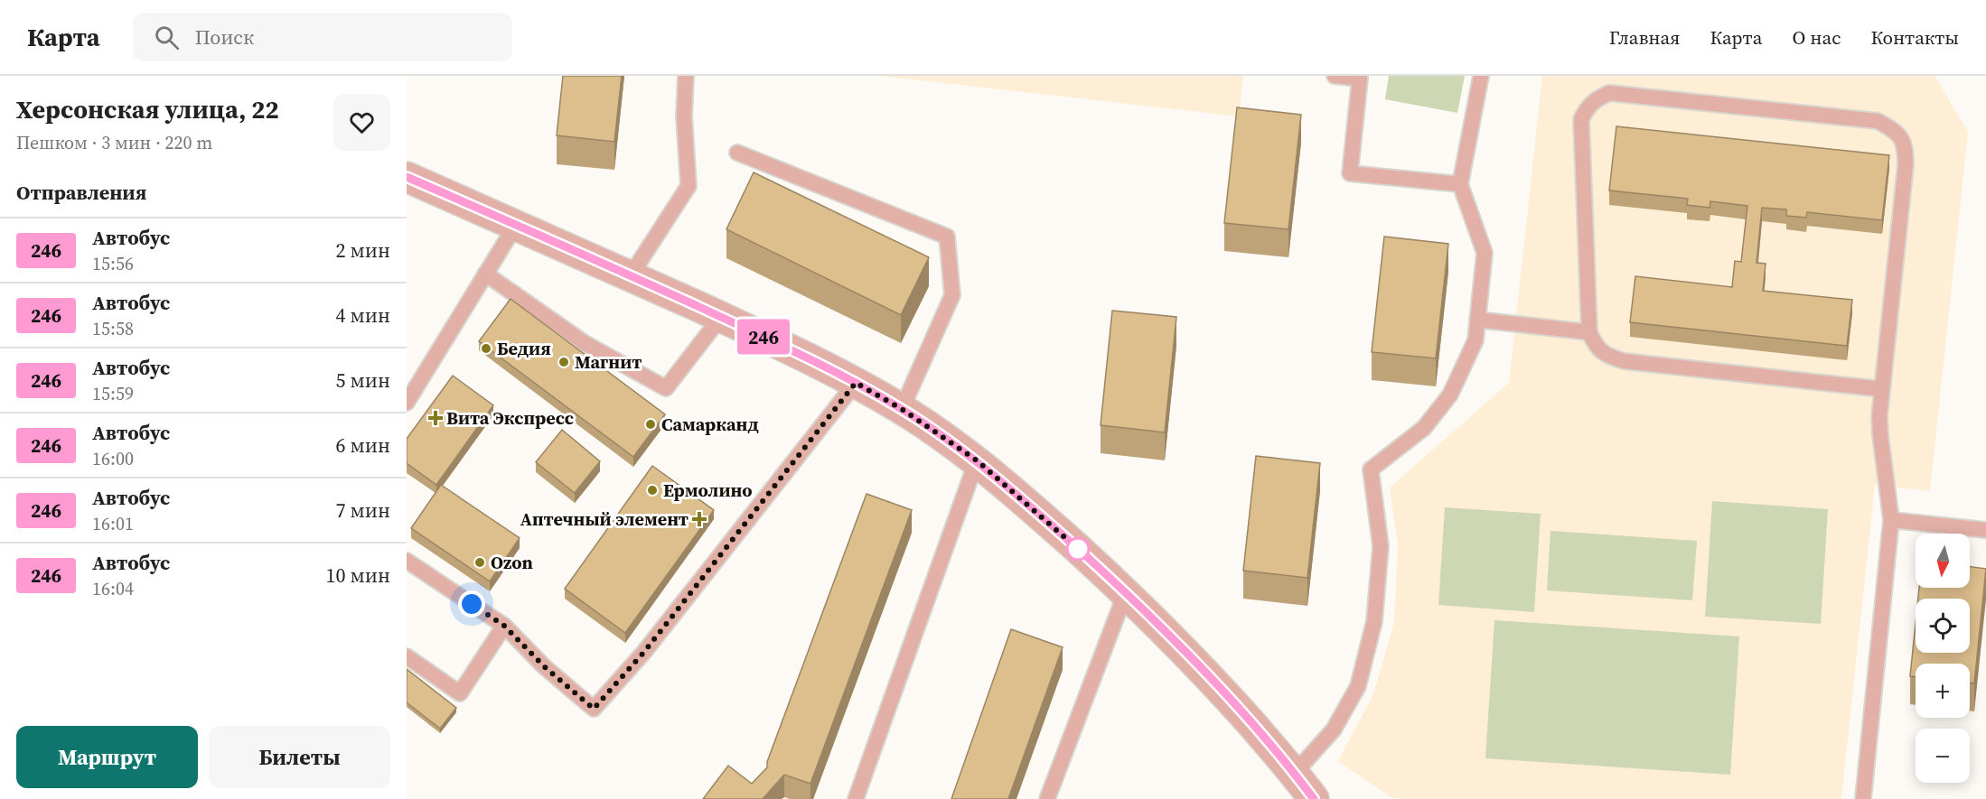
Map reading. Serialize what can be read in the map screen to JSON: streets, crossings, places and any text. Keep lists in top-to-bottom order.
{
  "places": {
    "other": [
      "Бедия",
      "Магнит",
      "Самарканд",
      "Ермолино",
      "Ozon"
    ],
    "health": ["Вита Экспресс", "Аптечный элемент"]
  },
  "lines": ["bus line 246"],
  "north": "bottom",
  "page": {
    "header": "Карта",
    "search": "Поиск",
    "nav": [
      "Главная",
      "Карта",
      "О нас",
      "Контакты"
    ],
    "heading": [
      ["Херсонская улица, 22", "Пешком · 3 мин · 220 m"],
      "Отправления"
    ],
    "on_map": "246",
    "list": [
      {
        "mark": "246",
        "name": "Автобус",
        "note": "15:56",
        "value": "2 мин"
      },
      {
        "mark": "246",
        "name": "Автобус",
        "note": "15:58",
        "value": "4 мин"
      },
      {
        "mark": "246",
        "name": "Автобус",
        "note": "15:59",
        "value": "5 мин"
      },
      {
        "mark": "246",
        "name": "Автобус",
        "note": "16:00",
        "value": "6 мин"
      },
      {
        "mark": "246",
        "name": "Автобус",
        "note": "16:01",
        "value": "7 мин"
      },
      {
        "mark": "246",
        "name": "Автобус",
        "note": "16:04",
        "value": "10 мин"
      }
    ],
    "map_buttons": ["+", "−"],
    "buttons": ["Маршрут", "Билеты"]
  }
}
